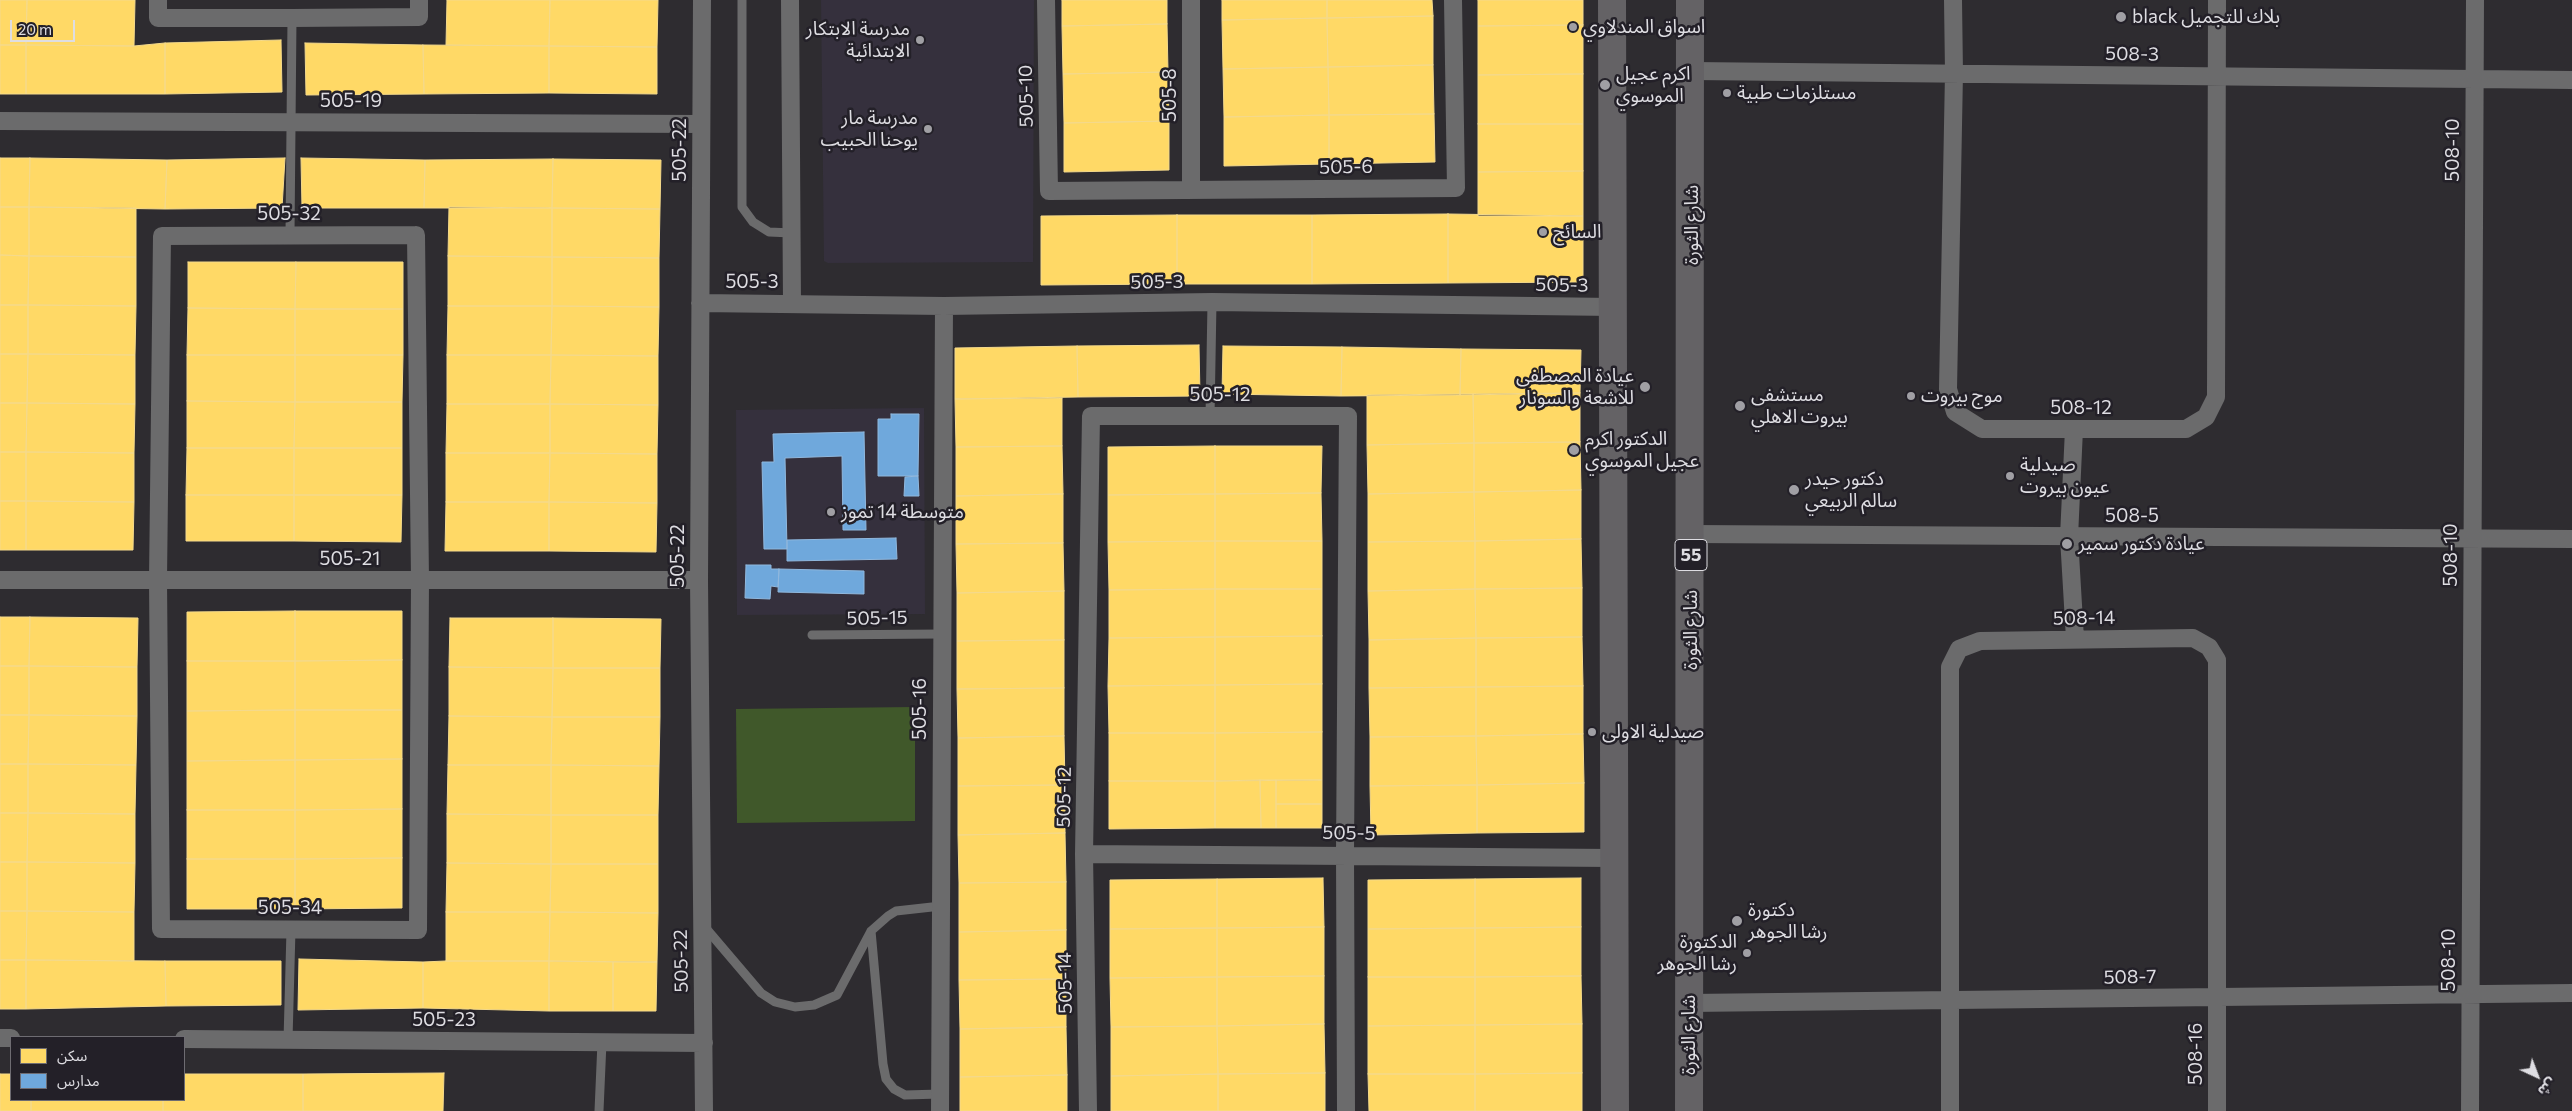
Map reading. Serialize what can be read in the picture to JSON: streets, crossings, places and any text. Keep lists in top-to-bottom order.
{
  "streets": {
    "main road": ["شارع الثورة", "55"],
    "street": [
      "508-3",
      "505-8",
      "505-10",
      "505-19",
      "505-22",
      "508-10",
      "505-6",
      "505-32",
      "505-3",
      "505-12",
      "508-12",
      "508-5",
      "505-21",
      "508-14",
      "505-16",
      "505-5",
      "505-34",
      "508-7",
      "505-14",
      "505-23",
      "508-16"
    ],
    "lane": ["505-15"]
  },
  "crossings": [
    ["508-3", "508-10"],
    ["508-3", "شارع الثورة"],
    ["508-3", "508-12"],
    ["505-8", "505-6"],
    ["505-10", "505-6"],
    ["505-19", "505-22"],
    ["505-22", "505-3"],
    ["505-22", "505-21"],
    ["505-22", "505-23"],
    ["508-10", "508-5"],
    ["508-10", "508-7"],
    ["505-32", "505-21"],
    ["505-32", "505-34"],
    ["شارع الثورة", "508-5"],
    ["شارع الثورة", "508-7"],
    ["505-3", "505-16"],
    ["505-12", "505-5"],
    ["505-12", "505-14"],
    ["505-21", "505-34"],
    ["505-15", "505-16"],
    ["508-14", "508-7"],
    ["508-14", "508-16"],
    ["505-5", "505-14"],
    ["508-7", "508-16"]
  ],
  "places": [
    "black بلاك للتجميل",
    "اسواق المندلاوي",
    "مدرسة الابتكار الابتدائية",
    "اكرم عجيل الموسوي",
    "مستلزمات طبية",
    "مدرسة مار يوحنا الحبيب",
    "السائح",
    "عيادة المصطفى للاشعة والسونار",
    "موج بيروت",
    "مستشفى بيروت الاهلي",
    "الدكتور اكرم عجيل الموسوي",
    "صيدلية عيون بيروت",
    "دكتور حيدر سالم الربيعي",
    "متوسطة 14 تموز",
    "عيادة دكتور سمير",
    "صيدلية الاولى",
    "دكتورة رشا الجوهر",
    "الدكتورة رشا الجوهر"
  ],
  "legend": ["سكن", "مدارس"],
  "scale_bar": "20 m",
  "north": "bottom right"
}
